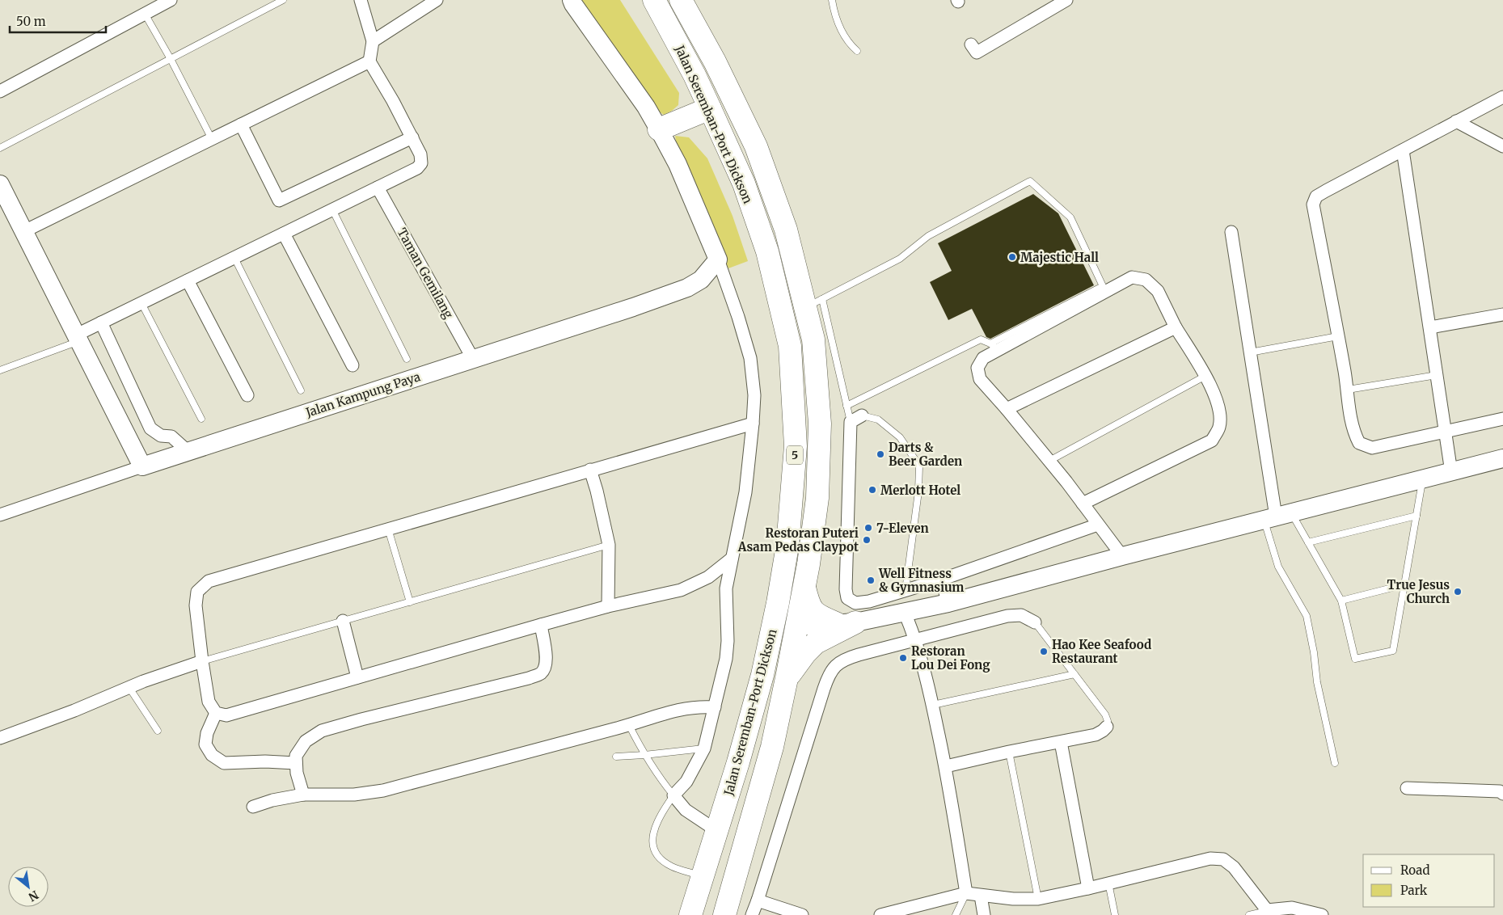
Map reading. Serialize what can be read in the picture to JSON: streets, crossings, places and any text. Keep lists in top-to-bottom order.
{
  "streets": {
    "highway": ["Jalan Seremban-Port Dickson", "5"],
    "street": ["Taman Gemilang", "Jalan Kampung Paya"]
  },
  "crossings": [
    ["Taman Gemilang", "Jalan Kampung Paya"]
  ],
  "places": [
    "Majestic Hall",
    "Darts & Beer Garden",
    "Merlott Hotel",
    "7-Eleven",
    "Restoran Puteri Asam Pedas Claypot",
    "Well Fitness & Gymnasium",
    "True Jesus Church",
    "Hao Kee Seafood Restaurant",
    "Restoran Lou Dei Fong"
  ],
  "legend": ["Road", "Park"],
  "scale_bar": "50 m",
  "north": "bottom right"
}
